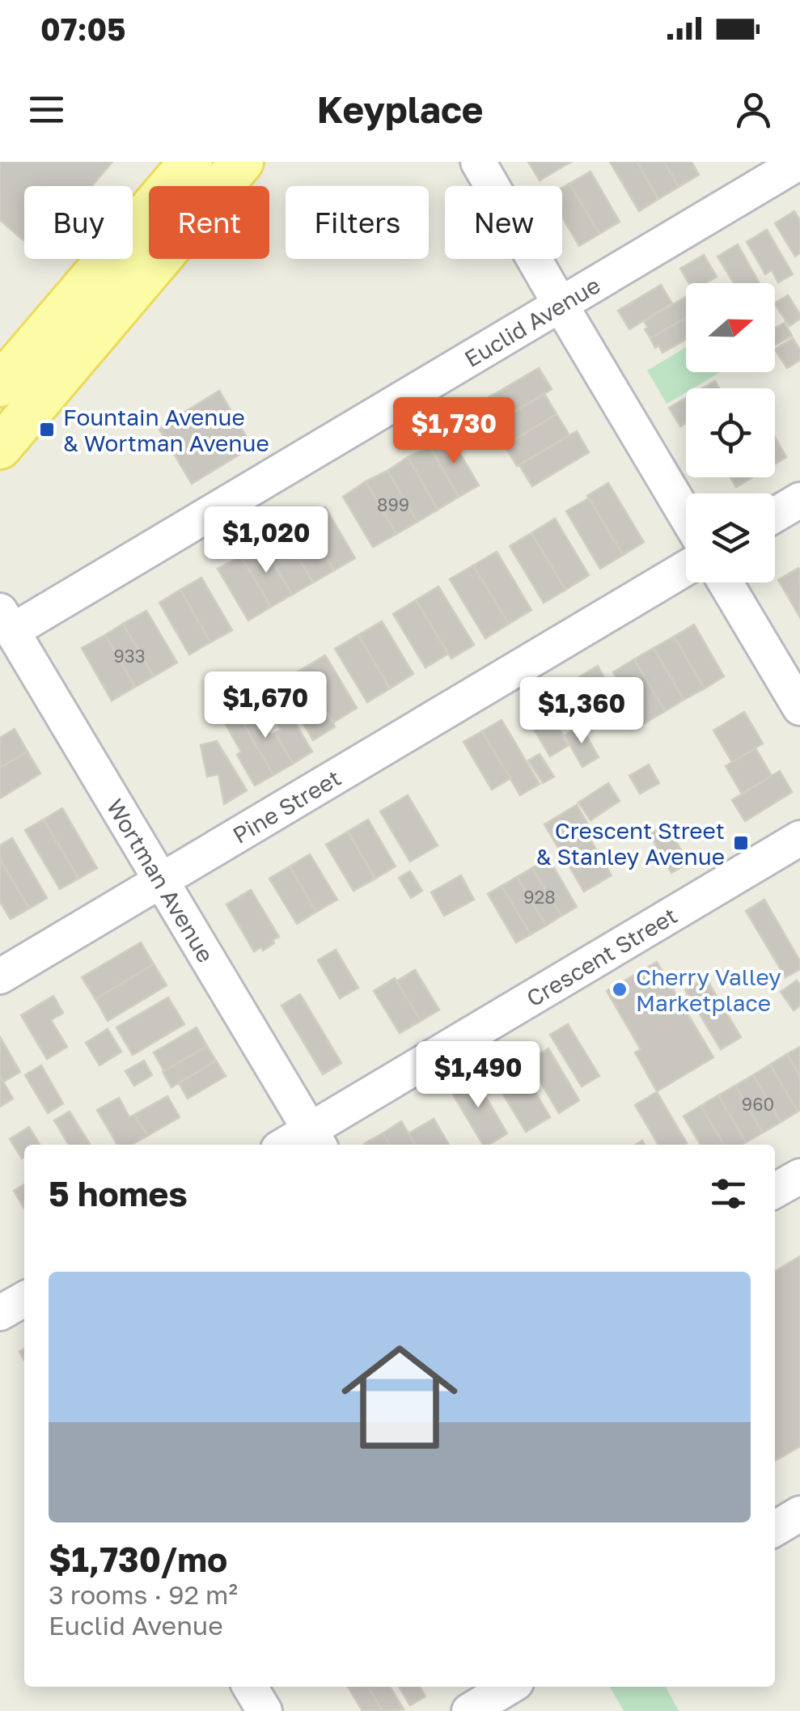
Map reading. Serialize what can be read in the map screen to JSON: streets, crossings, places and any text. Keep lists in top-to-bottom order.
{
  "streets": {
    "street": [
      "Euclid Avenue",
      "Pine Street",
      "Wortman Avenue",
      "Crescent Street"
    ]
  },
  "crossings": [
    ["Euclid Avenue", "Wortman Avenue"],
    ["Pine Street", "Wortman Avenue"],
    ["Wortman Avenue", "Crescent Street"]
  ],
  "places": {
    "transit": ["Fountain Avenue & Wortman Avenue", "Crescent Street & Stanley Avenue"],
    "other": ["Cherry Valley Marketplace"]
  },
  "house_numbers": [
    "899",
    "933",
    "928",
    "960"
  ],
  "north": "right",
  "page": {
    "status": "07:05",
    "header": "Keyplace",
    "chip": [
      "Buy",
      "Rent",
      "Filters",
      "New"
    ],
    "price": [
      "$1,730",
      "$1,020",
      "$1,670",
      "$1,360",
      "$1,490"
    ],
    "heading": "5 homes",
    "list": [
      {
        "name": "$1,730/mo",
        "note": "3 rooms · 92 m² · Euclid Avenue"
      }
    ]
  }
}
